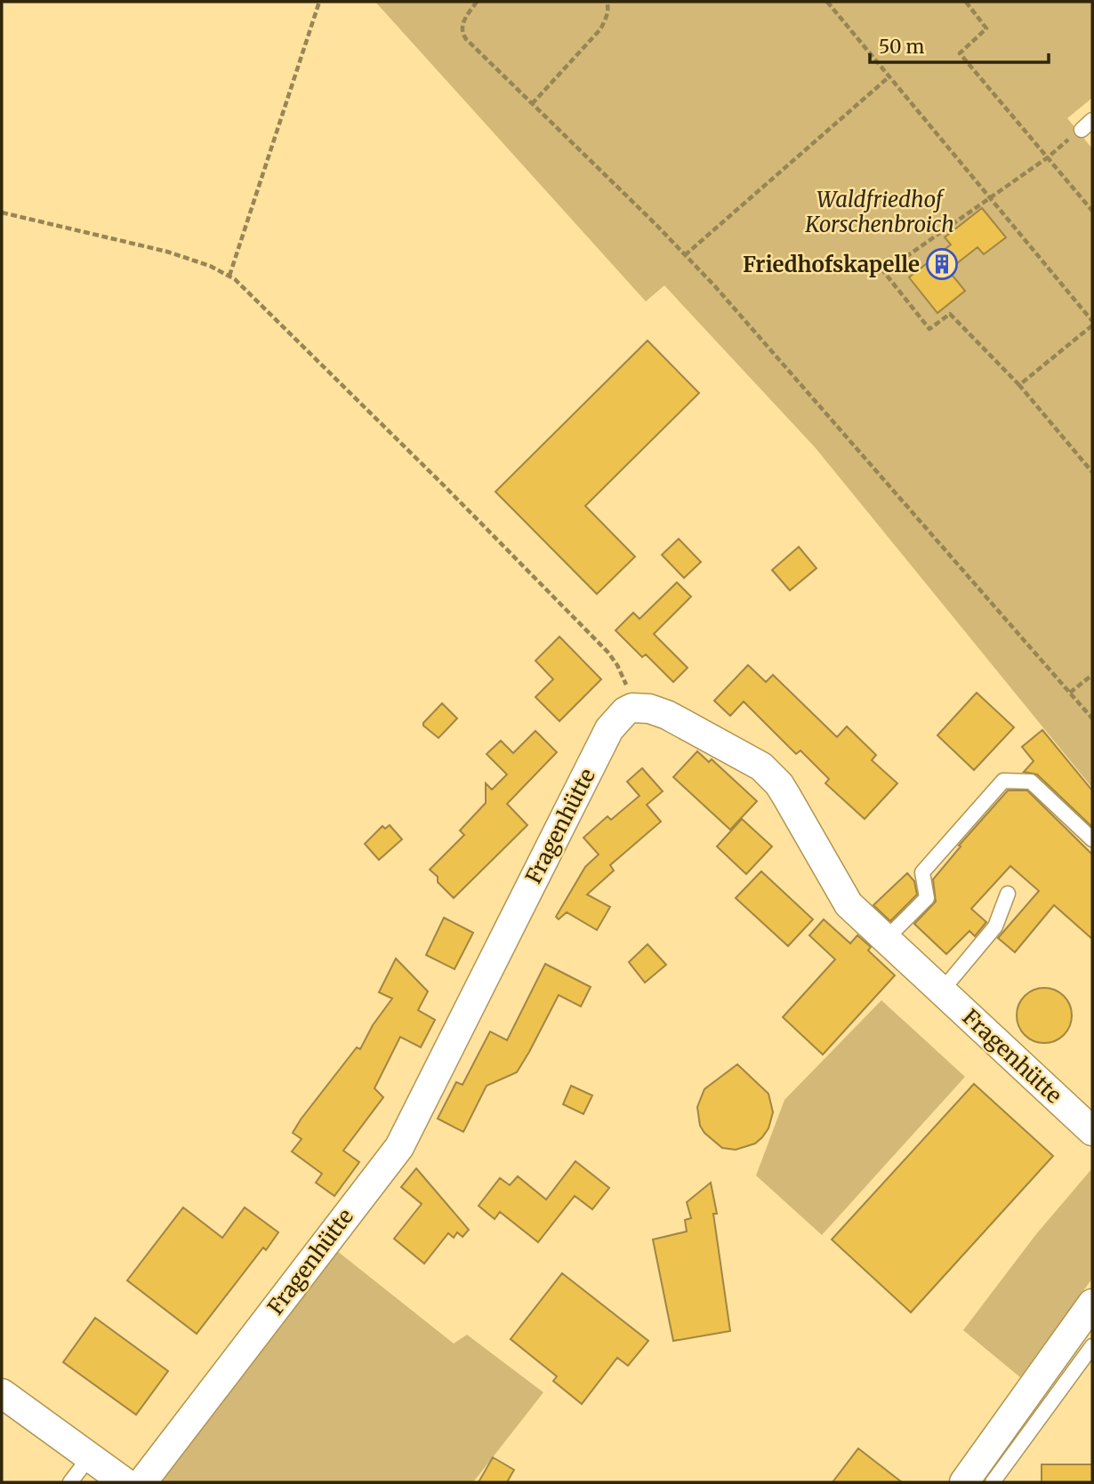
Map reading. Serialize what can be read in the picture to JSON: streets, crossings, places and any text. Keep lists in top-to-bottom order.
{
  "streets": {
    "street": ["Fragenhütte"]
  },
  "parks": ["Waldfriedhof Korschenbroich"],
  "places": {
    "building": ["Friedhofskapelle"]
  },
  "scale_bar": "50 m"
}
